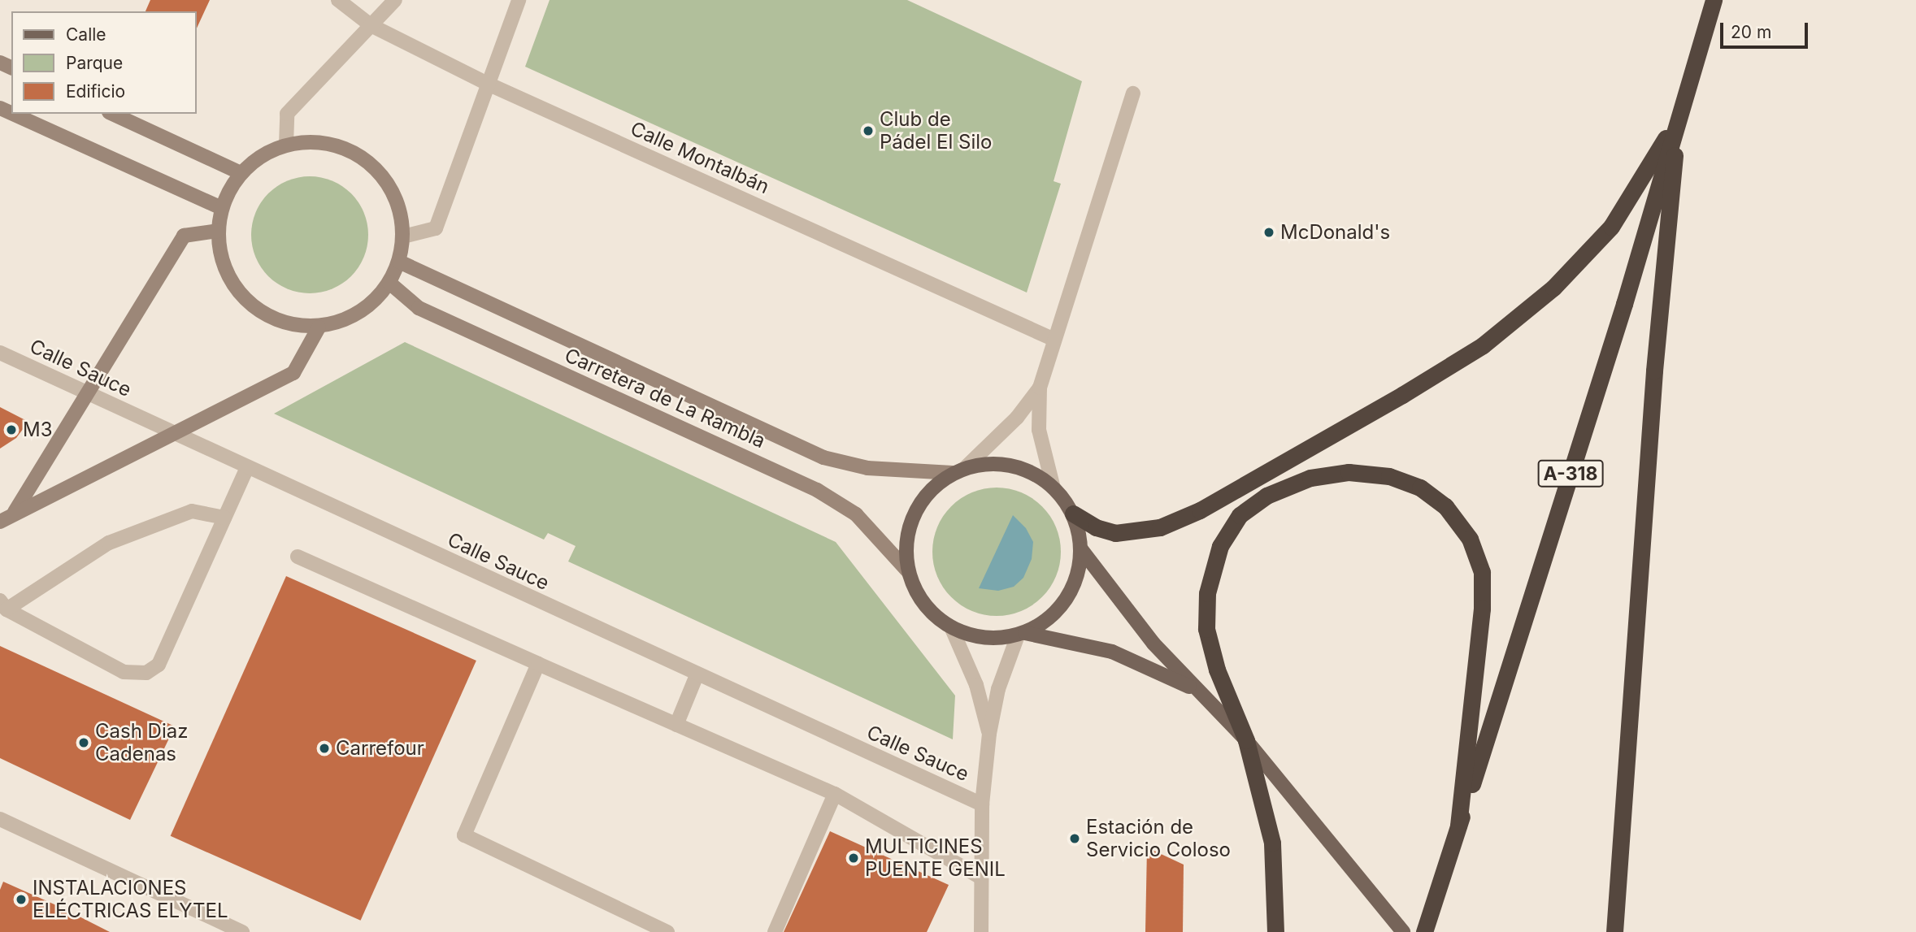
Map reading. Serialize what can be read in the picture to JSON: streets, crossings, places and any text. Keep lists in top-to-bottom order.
{
  "streets": {
    "highway": ["A-318"],
    "street": ["Calle Montalbán", "Calle Sauce", "Carretera de La Rambla"]
  },
  "places": [
    "Club de Pádel El Silo",
    "McDonald's",
    "M3",
    "Cash Diaz Cadenas",
    "Carrefour",
    "Estación de Servicio Coloso",
    "MULTICINES PUENTE GENIL",
    "INSTALACIONES ELÉCTRICAS ELYTEL"
  ],
  "legend": ["Calle", "Parque", "Edificio"],
  "scale_bar": "20 m"
}
